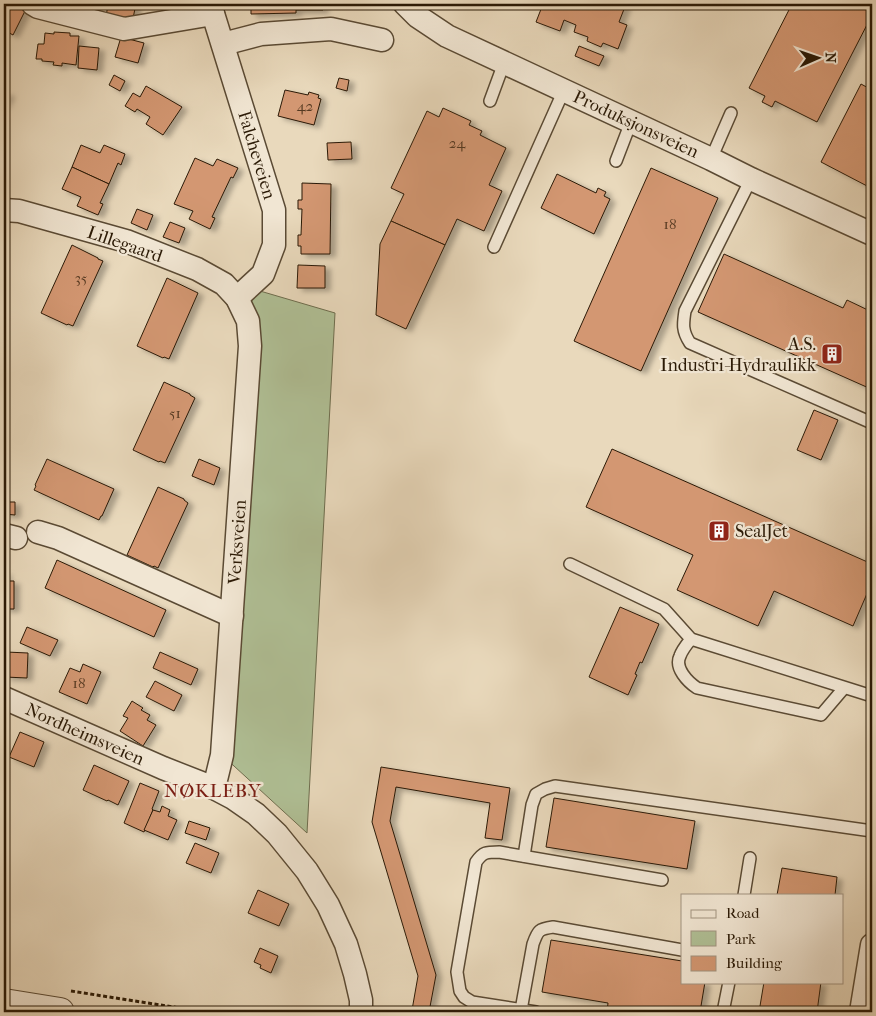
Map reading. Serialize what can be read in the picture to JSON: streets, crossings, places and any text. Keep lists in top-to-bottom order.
{
  "streets": {
    "street": [
      "Produksjonsveien",
      "Falcheveien",
      "Lillegaard",
      "Verksveien",
      "Nordheimsveien"
    ]
  },
  "crossings": [
    ["Falcheveien", "Lillegaard"],
    ["Falcheveien", "Verksveien"],
    ["Lillegaard", "Verksveien"],
    ["Verksveien", "Nordheimsveien"]
  ],
  "districts": ["NØKLEBY"],
  "places": {
    "building": ["A.S. Industri-Hydraulikk", "SealJet"]
  },
  "house_numbers": [
    "42",
    "24",
    "18",
    "35",
    "51",
    "18"
  ],
  "legend": ["Road", "Park", "Building"],
  "north": "right"
}
